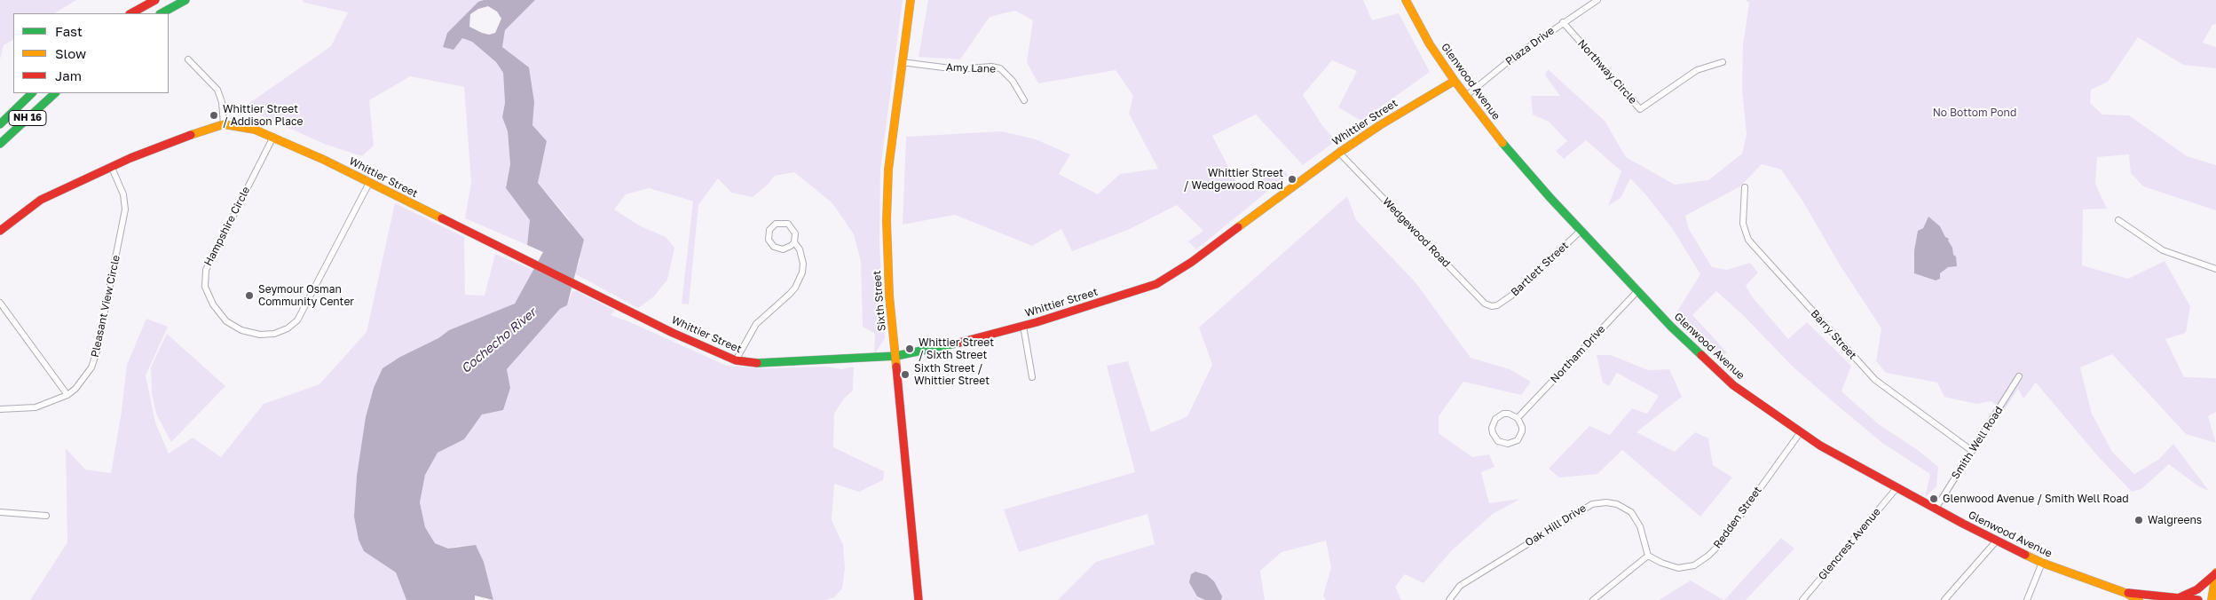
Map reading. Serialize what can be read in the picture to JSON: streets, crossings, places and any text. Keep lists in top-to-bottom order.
{
  "streets": {
    "main road": [
      "Glenwood Avenue",
      "NH 16",
      "Whittier Street",
      "Sixth Street"
    ],
    "street": [
      "Plaza Drive",
      "Amy Lane",
      "Northway Circle",
      "Hampshire Circle",
      "Wedgewood Road",
      "Bartlett Street",
      "Pleasant View Circle",
      "Barry Street",
      "Northam Drive",
      "Smith Well Road",
      "Redden Street",
      "Oak Hill Drive",
      "Glencrest Avenue"
    ]
  },
  "crossings": [
    ["Plaza Drive", "Northway Circle"],
    ["Plaza Drive", "Glenwood Avenue"],
    ["Amy Lane", "Sixth Street"],
    ["Glenwood Avenue", "Whittier Street"],
    ["Glenwood Avenue", "Bartlett Street"],
    ["Glenwood Avenue", "Northam Drive"],
    ["Glenwood Avenue", "Smith Well Road"],
    ["Glenwood Avenue", "Redden Street"],
    ["Glenwood Avenue", "Glencrest Avenue"],
    ["Whittier Street", "Hampshire Circle"],
    ["Whittier Street", "Wedgewood Road"],
    ["Whittier Street", "Sixth Street"],
    ["Whittier Street", "Pleasant View Circle"],
    ["Wedgewood Road", "Bartlett Street"],
    ["Barry Street", "Smith Well Road"],
    ["Redden Street", "Oak Hill Drive"]
  ],
  "water": ["Cochecho River"],
  "parks": ["No Bottom Pond"],
  "places": [
    "Whittier Street / Addison Place",
    "Whittier Street / Wedgewood Road",
    "Seymour Osman Community Center",
    "Whittier Street / Sixth Street",
    "Sixth Street / Whittier Street",
    "Glenwood Avenue / Smith Well Road",
    "Walgreens"
  ],
  "legend": ["Fast", "Slow", "Jam"]
}
